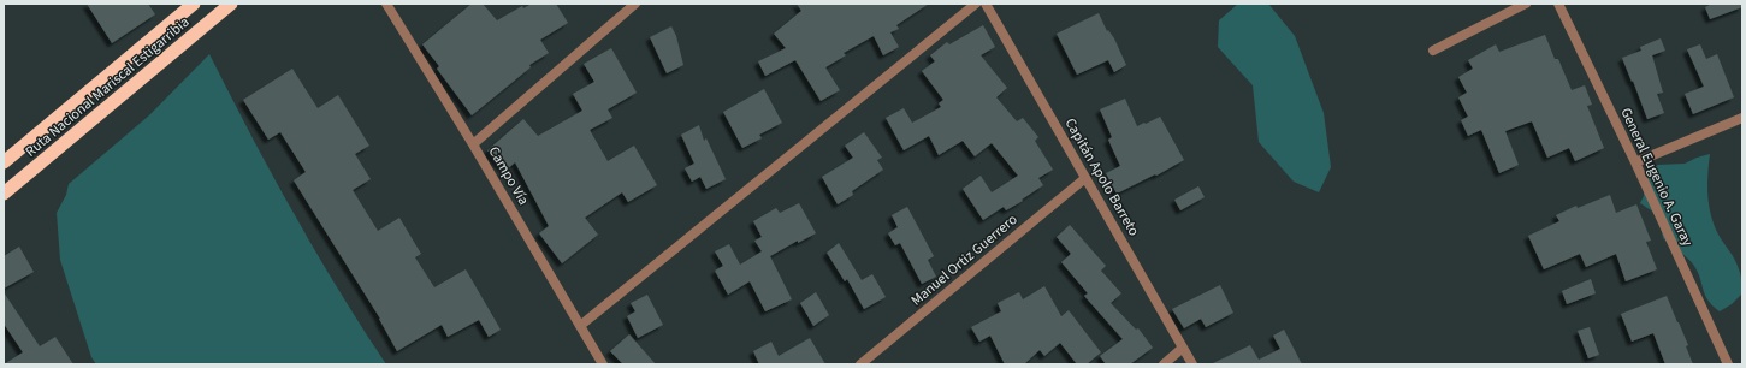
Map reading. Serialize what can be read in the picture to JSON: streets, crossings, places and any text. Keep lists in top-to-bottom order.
{
  "streets": {
    "highway": ["Ruta Nacional Mariscal Estigarribia"],
    "street": [
      "Campo Vía",
      "Capitán Apolo Barreto",
      "General Eugenio A. Garay",
      "Manuel Ortiz Guerrero"
    ]
  },
  "crossings": [
    ["Capitán Apolo Barreto", "Manuel Ortiz Guerrero"]
  ]
}
